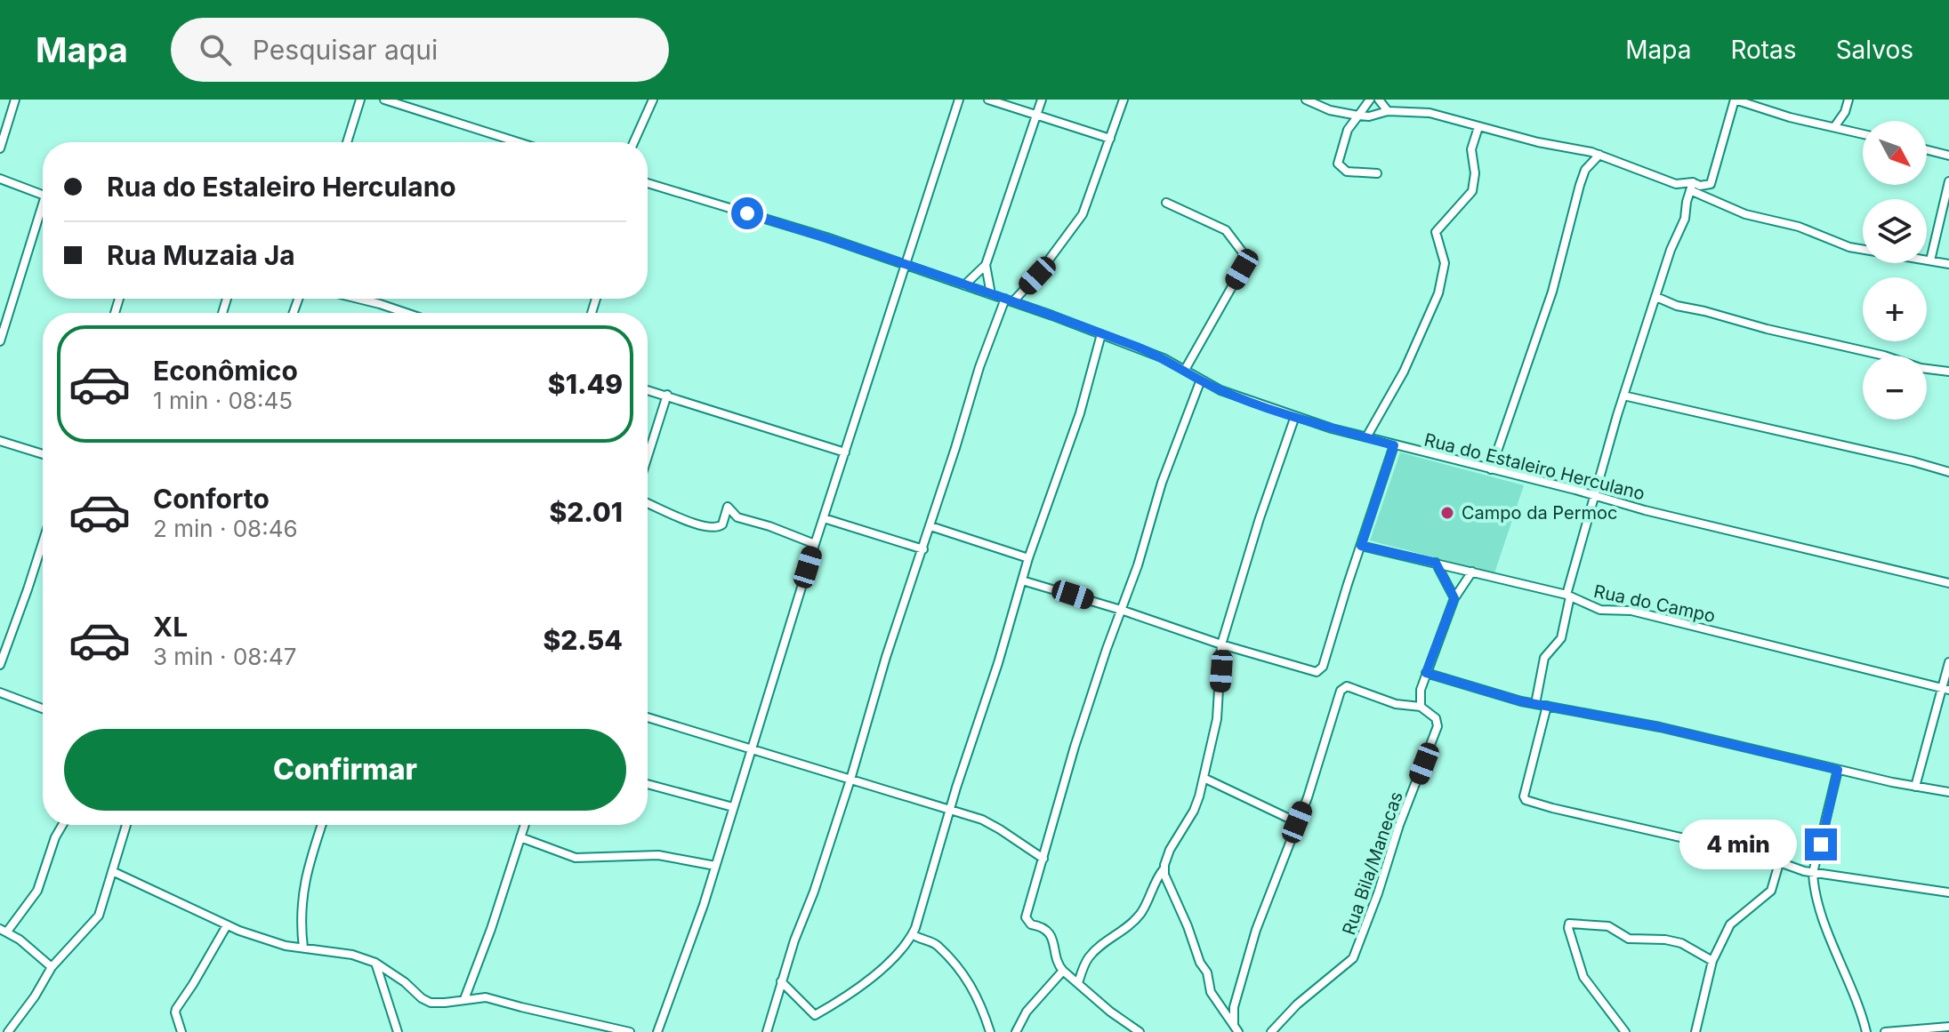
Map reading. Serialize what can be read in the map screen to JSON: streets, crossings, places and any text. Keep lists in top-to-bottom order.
{
  "streets": {
    "street": ["Rua do Estaleiro Herculano", "Rua do Campo", "Rua Bila/Manecas"]
  },
  "places": ["Campo da Permoc"],
  "north": "bottom right",
  "page": {
    "header": "Mapa",
    "search": "Pesquisar aqui",
    "nav": ["Mapa", "Rotas", "Salvos"],
    "map_buttons": ["+", "−"],
    "banner": ["Rua do Estaleiro Herculano", "Rua Muzaia Ja"],
    "list": [
      {
        "name": "Econômico",
        "note": "1 min · 08:45",
        "value": "$1.49"
      },
      {
        "name": "Conforto",
        "note": "2 min · 08:46",
        "value": "$2.01"
      },
      {
        "name": "XL",
        "note": "3 min · 08:47",
        "value": "$2.54"
      }
    ],
    "buttons": "Confirmar",
    "bubble": "4 min"
  }
}
